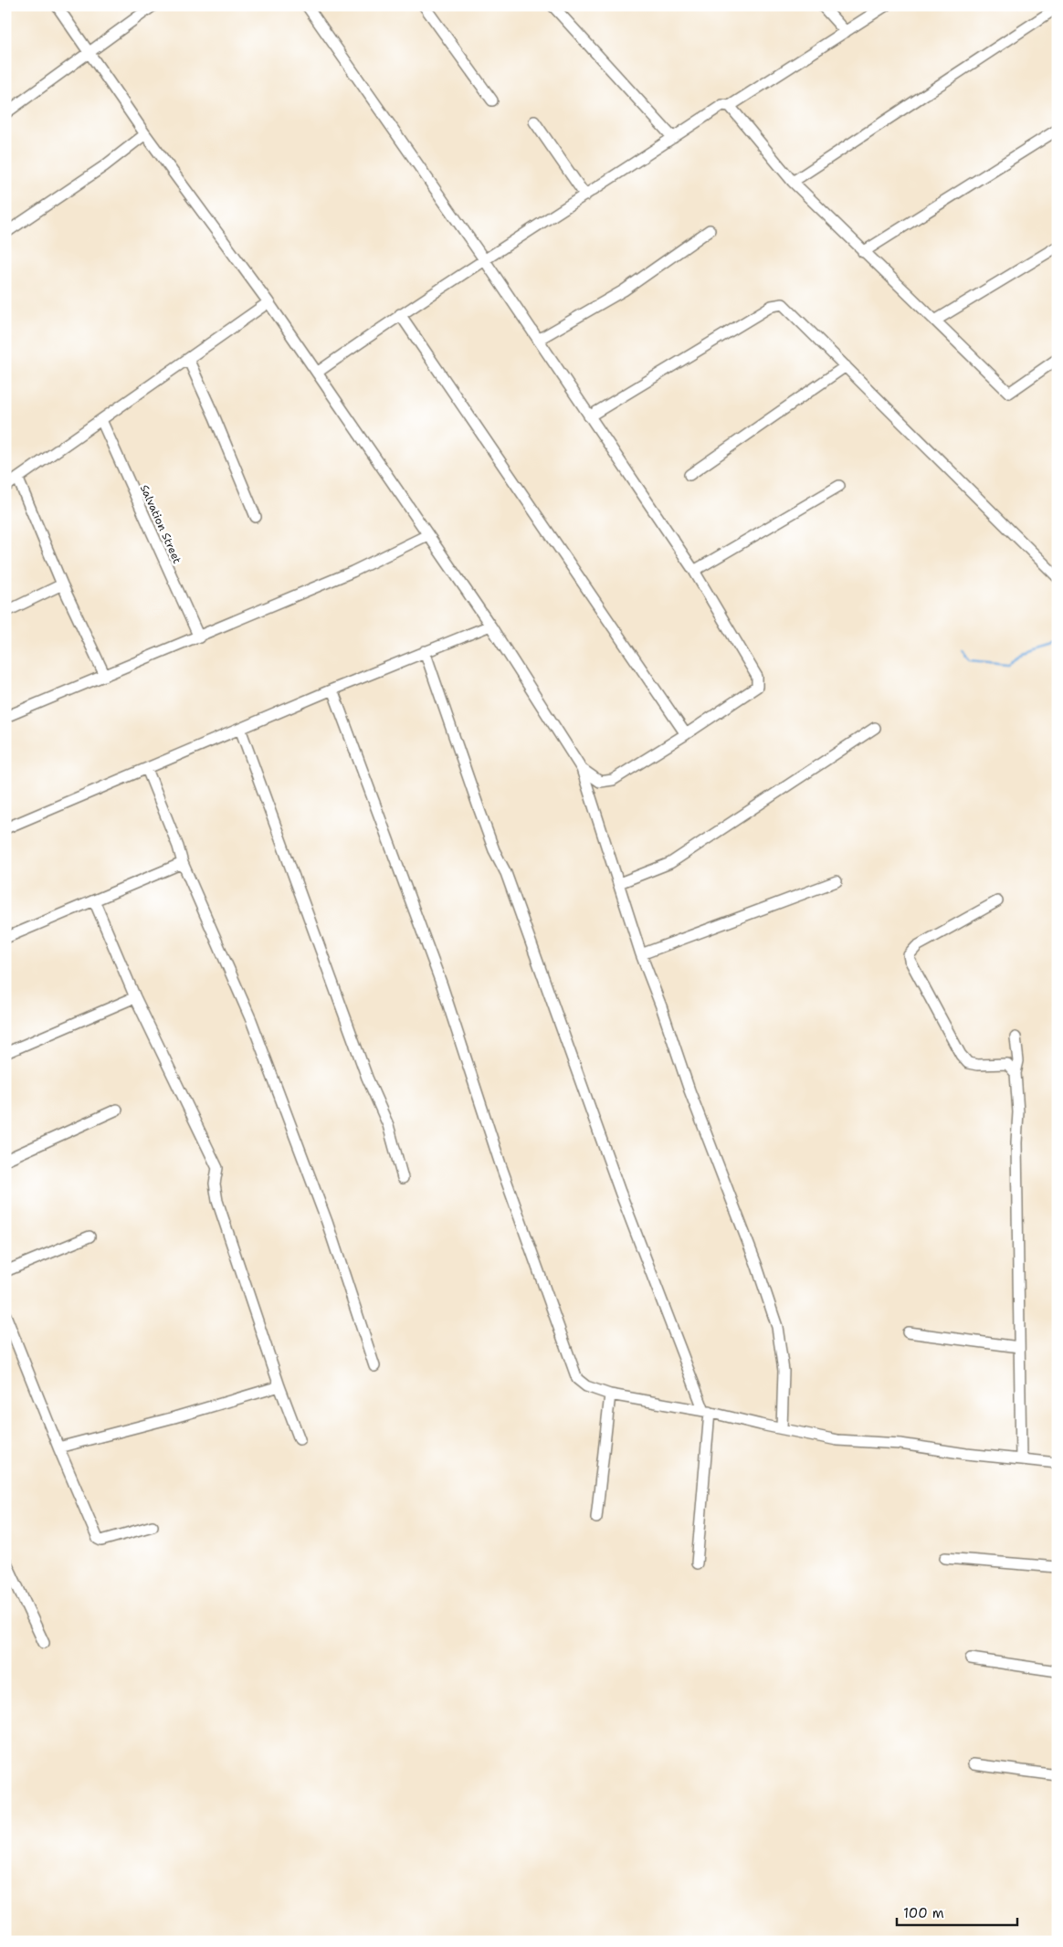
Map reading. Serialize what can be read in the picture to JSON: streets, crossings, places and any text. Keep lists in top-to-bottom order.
{
  "streets": {
    "street": ["Salvation Street"]
  },
  "scale_bar": "100 m"
}
